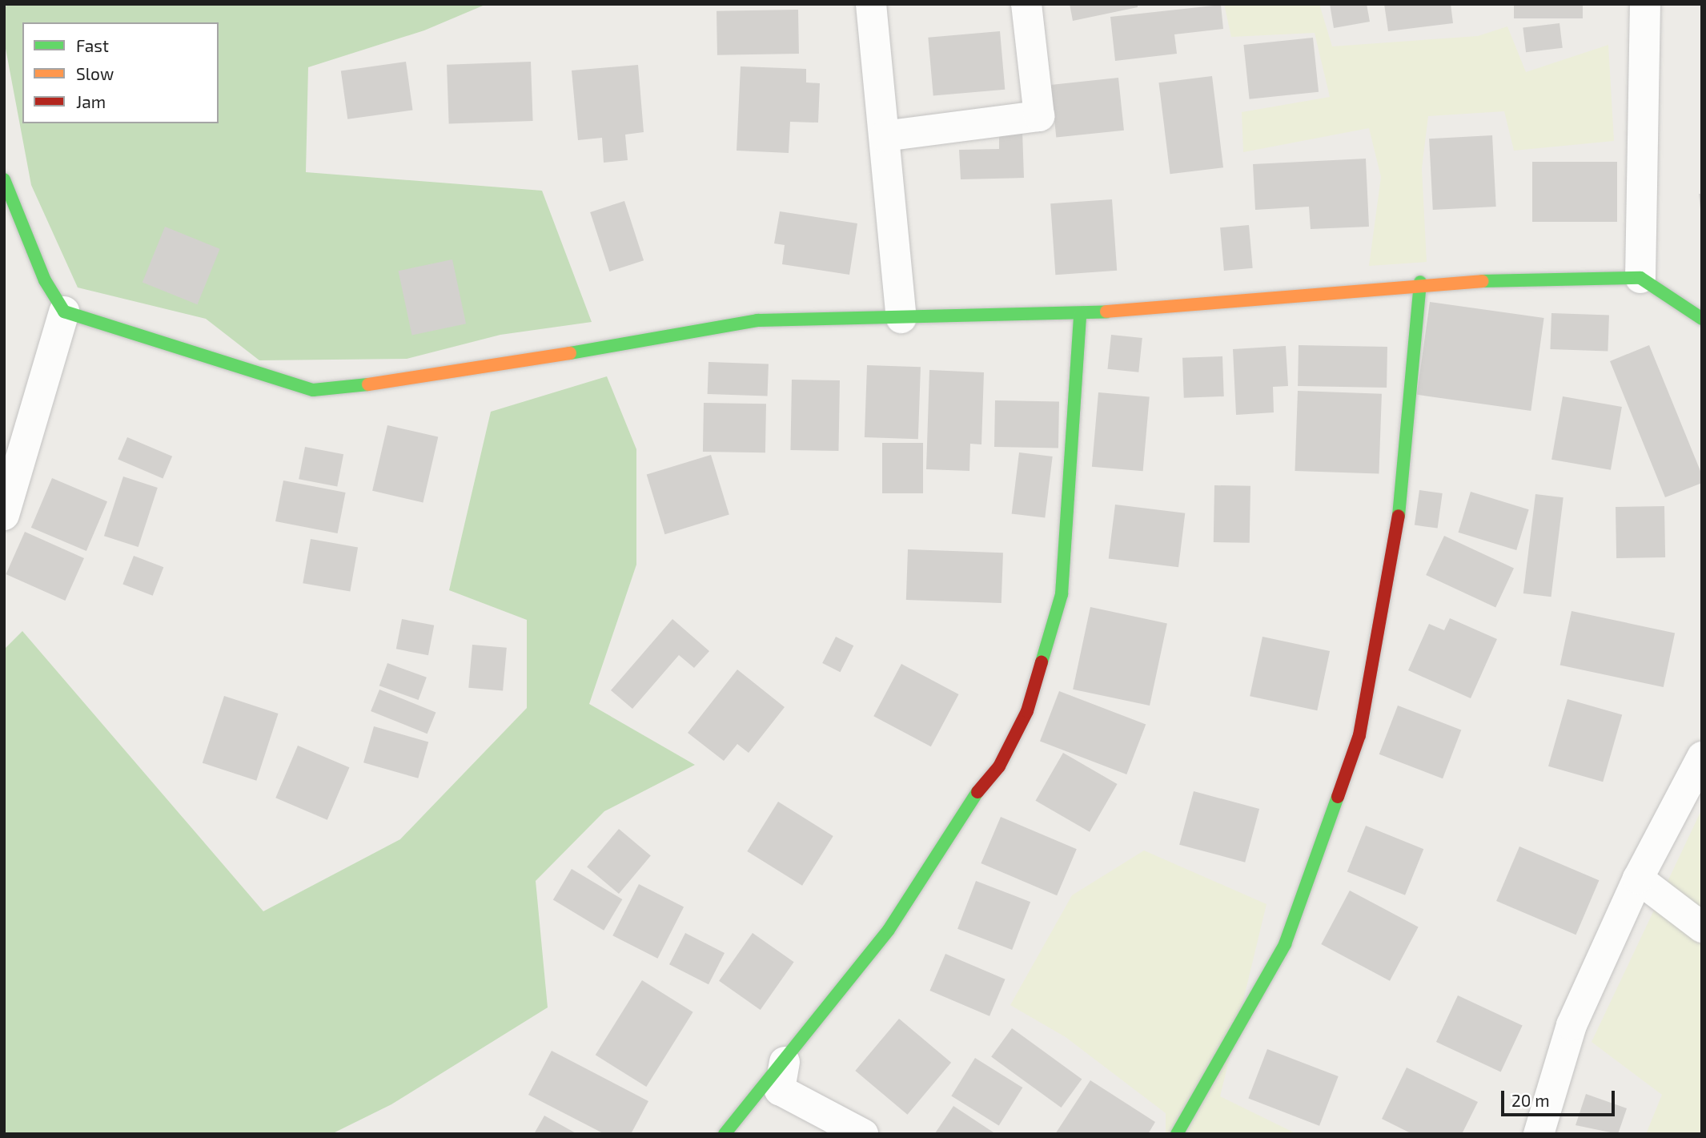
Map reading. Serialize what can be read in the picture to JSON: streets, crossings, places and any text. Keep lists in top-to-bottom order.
{
  "legend": ["Fast", "Slow", "Jam"],
  "scale_bar": "20 m"
}
